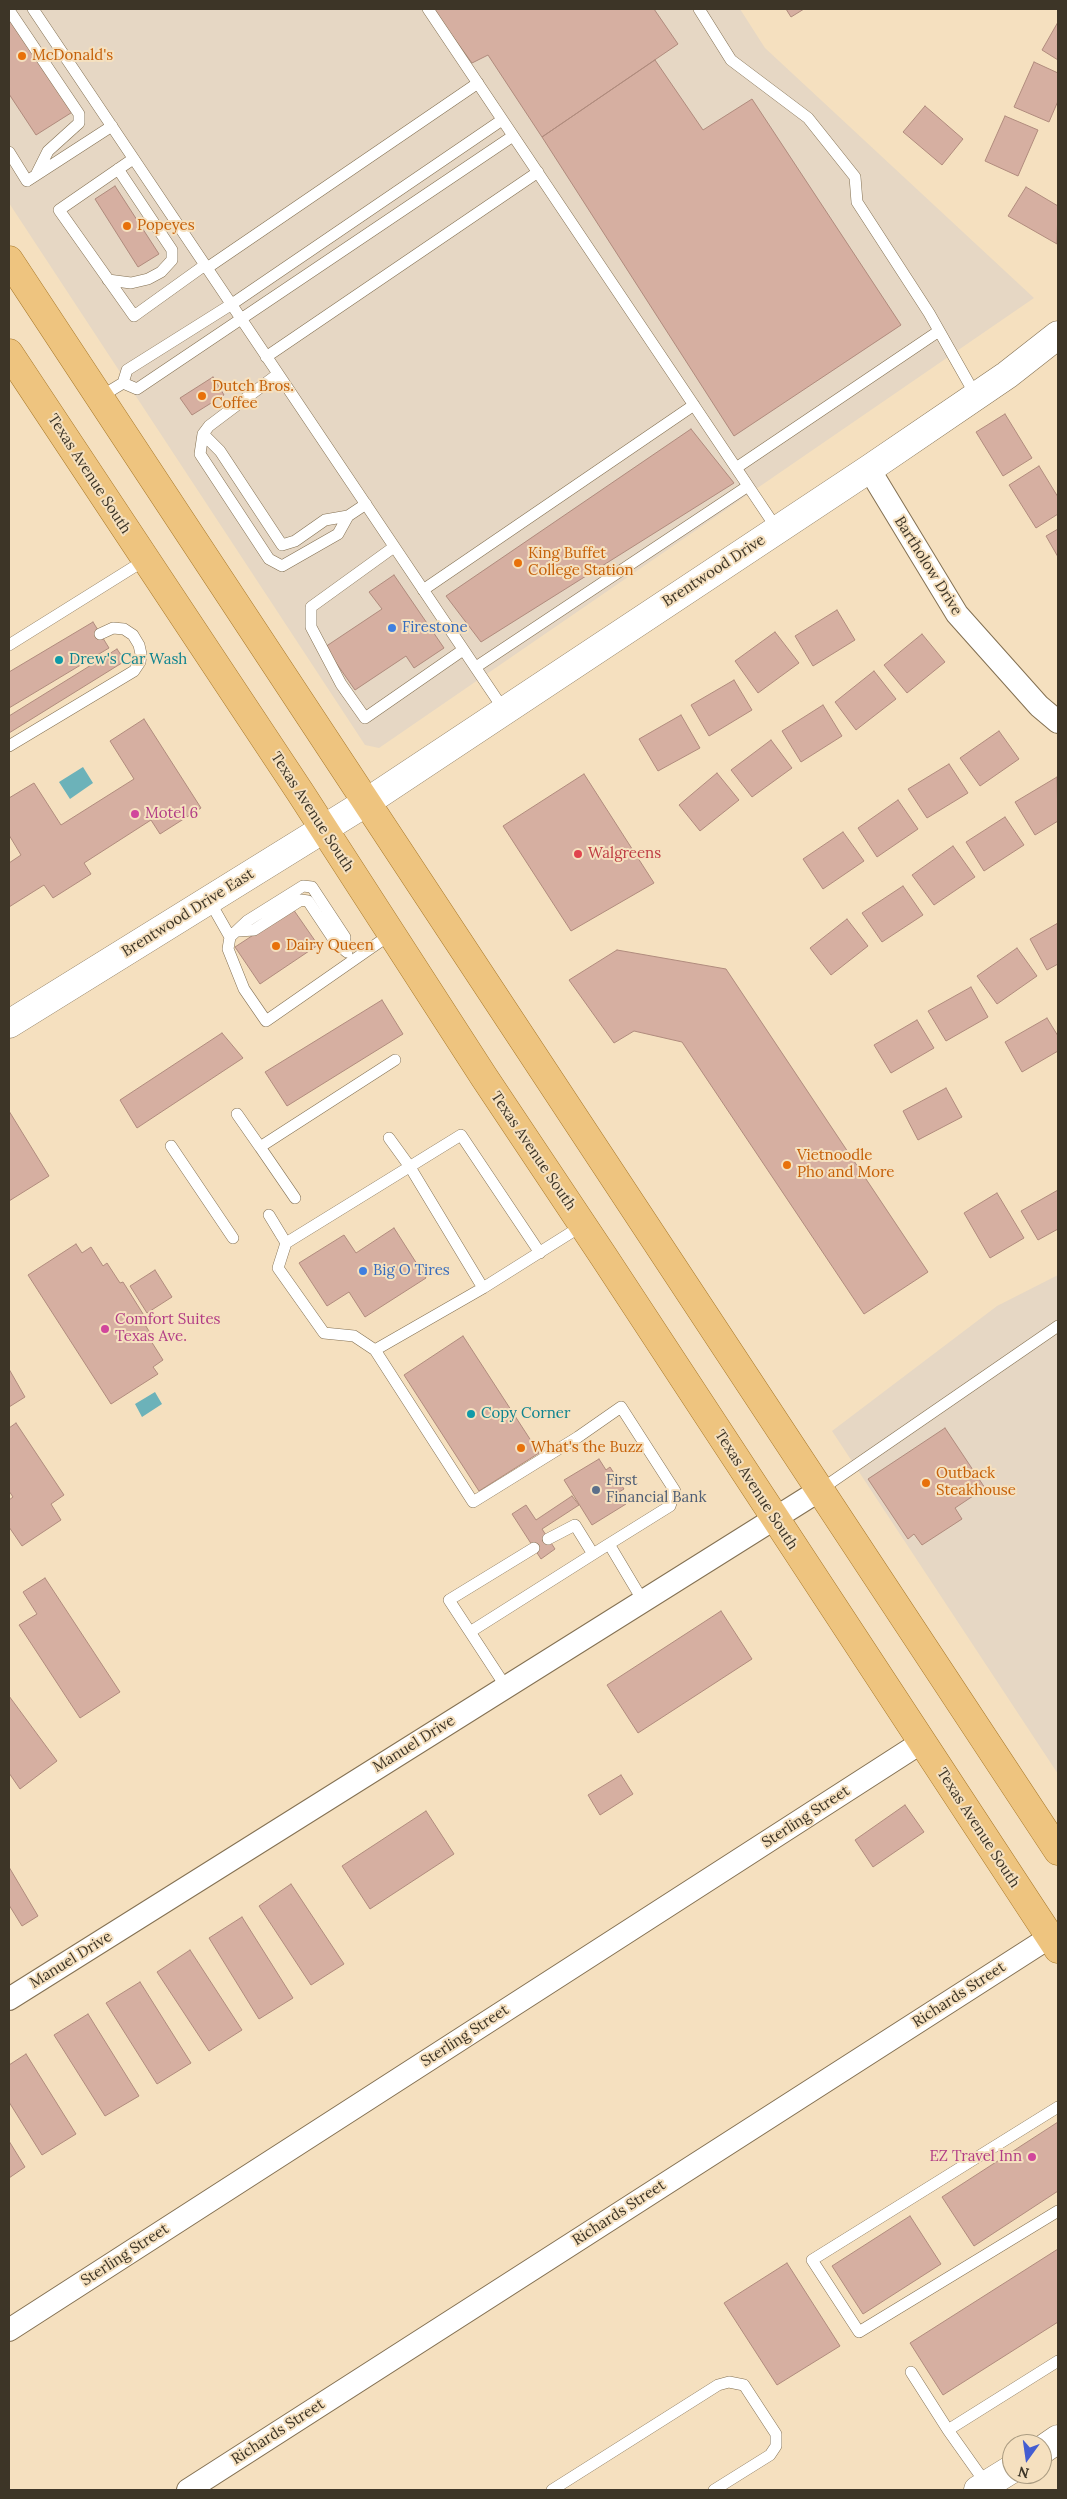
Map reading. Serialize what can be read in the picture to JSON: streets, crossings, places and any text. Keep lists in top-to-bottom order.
{
  "streets": {
    "main road": ["Texas Avenue South"],
    "street": [
      "Bartholow Drive",
      "Brentwood Drive",
      "Brentwood Drive East",
      "Manuel Drive",
      "Sterling Street",
      "Richards Street"
    ]
  },
  "crossings": [
    ["Texas Avenue South", "Brentwood Drive East"],
    ["Texas Avenue South", "Manuel Drive"],
    ["Texas Avenue South", "Sterling Street"],
    ["Texas Avenue South", "Richards Street"],
    ["Bartholow Drive", "Brentwood Drive"],
    ["Brentwood Drive", "Brentwood Drive East"]
  ],
  "places": [
    "McDonald's",
    "Popeyes",
    "Dutch Bros. Coffee",
    "King Buffet College Station",
    "Firestone",
    "Drew's Car Wash",
    "Motel 6",
    "Walgreens",
    "Dairy Queen",
    "Vietnoodle Pho and More",
    "Big O Tires",
    "Comfort Suites Texas Ave.",
    "Copy Corner",
    "What's the Buzz",
    "Outback Steakhouse",
    "First Financial Bank",
    "EZ Travel Inn"
  ],
  "north": "bottom"
}
